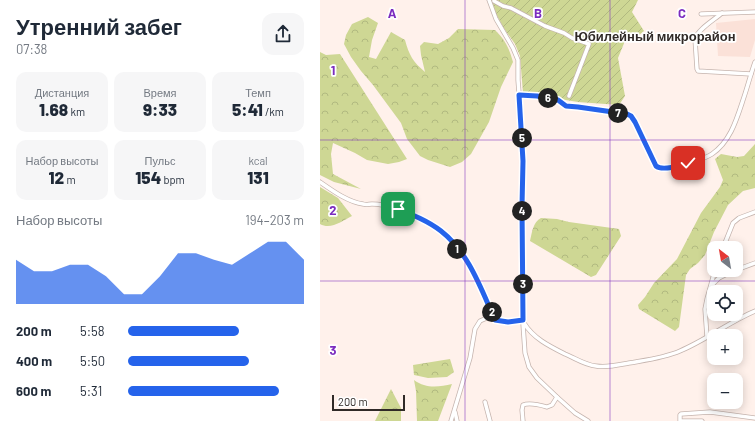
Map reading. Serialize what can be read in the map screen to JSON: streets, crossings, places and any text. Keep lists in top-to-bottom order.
{
  "districts": ["Юбилейный микрорайон"],
  "scale_bar": "200 m",
  "north": "top left",
  "page": {
    "heading": ["Утренний забег", "07:38"],
    "stats": [
      ["Дистанция", "1.68 km"],
      ["Время", "9:33"],
      ["Темп", "5:41 /km"],
      ["Набор высоты", "12 m"],
      ["Пульс", "154 bpm"],
      ["kcal", "131"]
    ],
    "pins": [
      "6",
      "7",
      "5",
      "4",
      "1",
      "3",
      "2"
    ],
    "chart": ["Набор высоты", "194–203 m"],
    "map_buttons": ["+", "−"],
    "list": [
      {
        "name": "200 m",
        "note": "5:58"
      },
      {
        "name": "400 m",
        "note": "5:50"
      },
      {
        "name": "600 m",
        "note": "5:31"
      }
    ],
    "scale": "200 m"
  },
  "grid": {
    "columns": ["A", "B", "C"],
    "rows": ["1", "2", "3"]
  }
}
